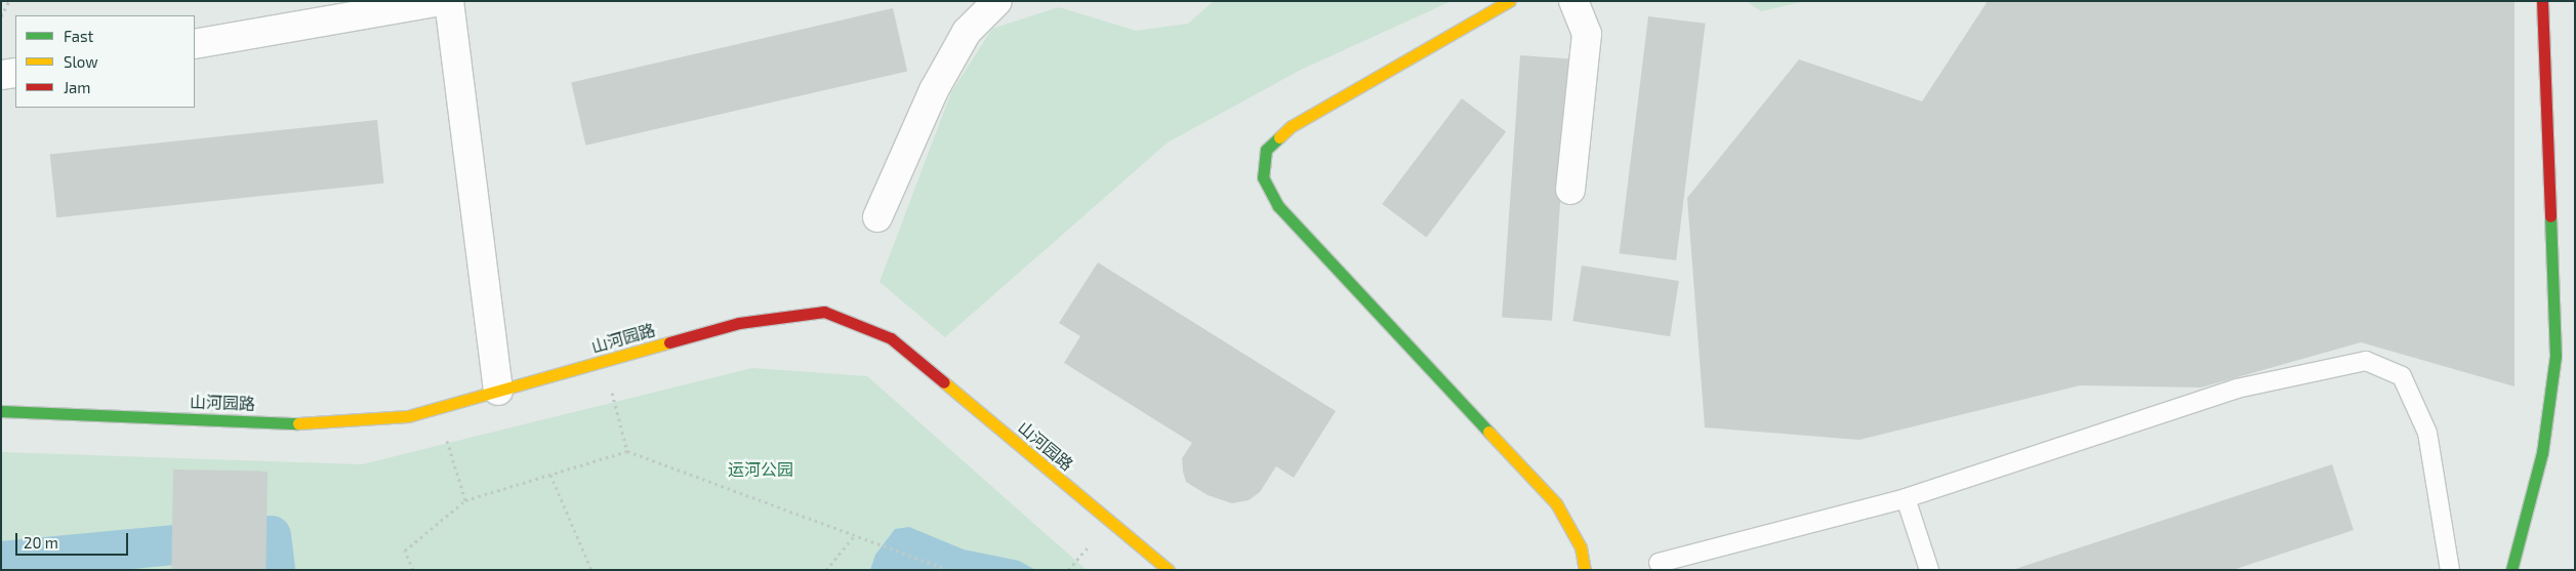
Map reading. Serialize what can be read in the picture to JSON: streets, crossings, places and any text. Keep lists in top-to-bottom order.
{
  "streets": {
    "street": ["山河园路"]
  },
  "parks": ["运河公园"],
  "legend": ["Fast", "Slow", "Jam"],
  "scale_bar": "20 m"
}
